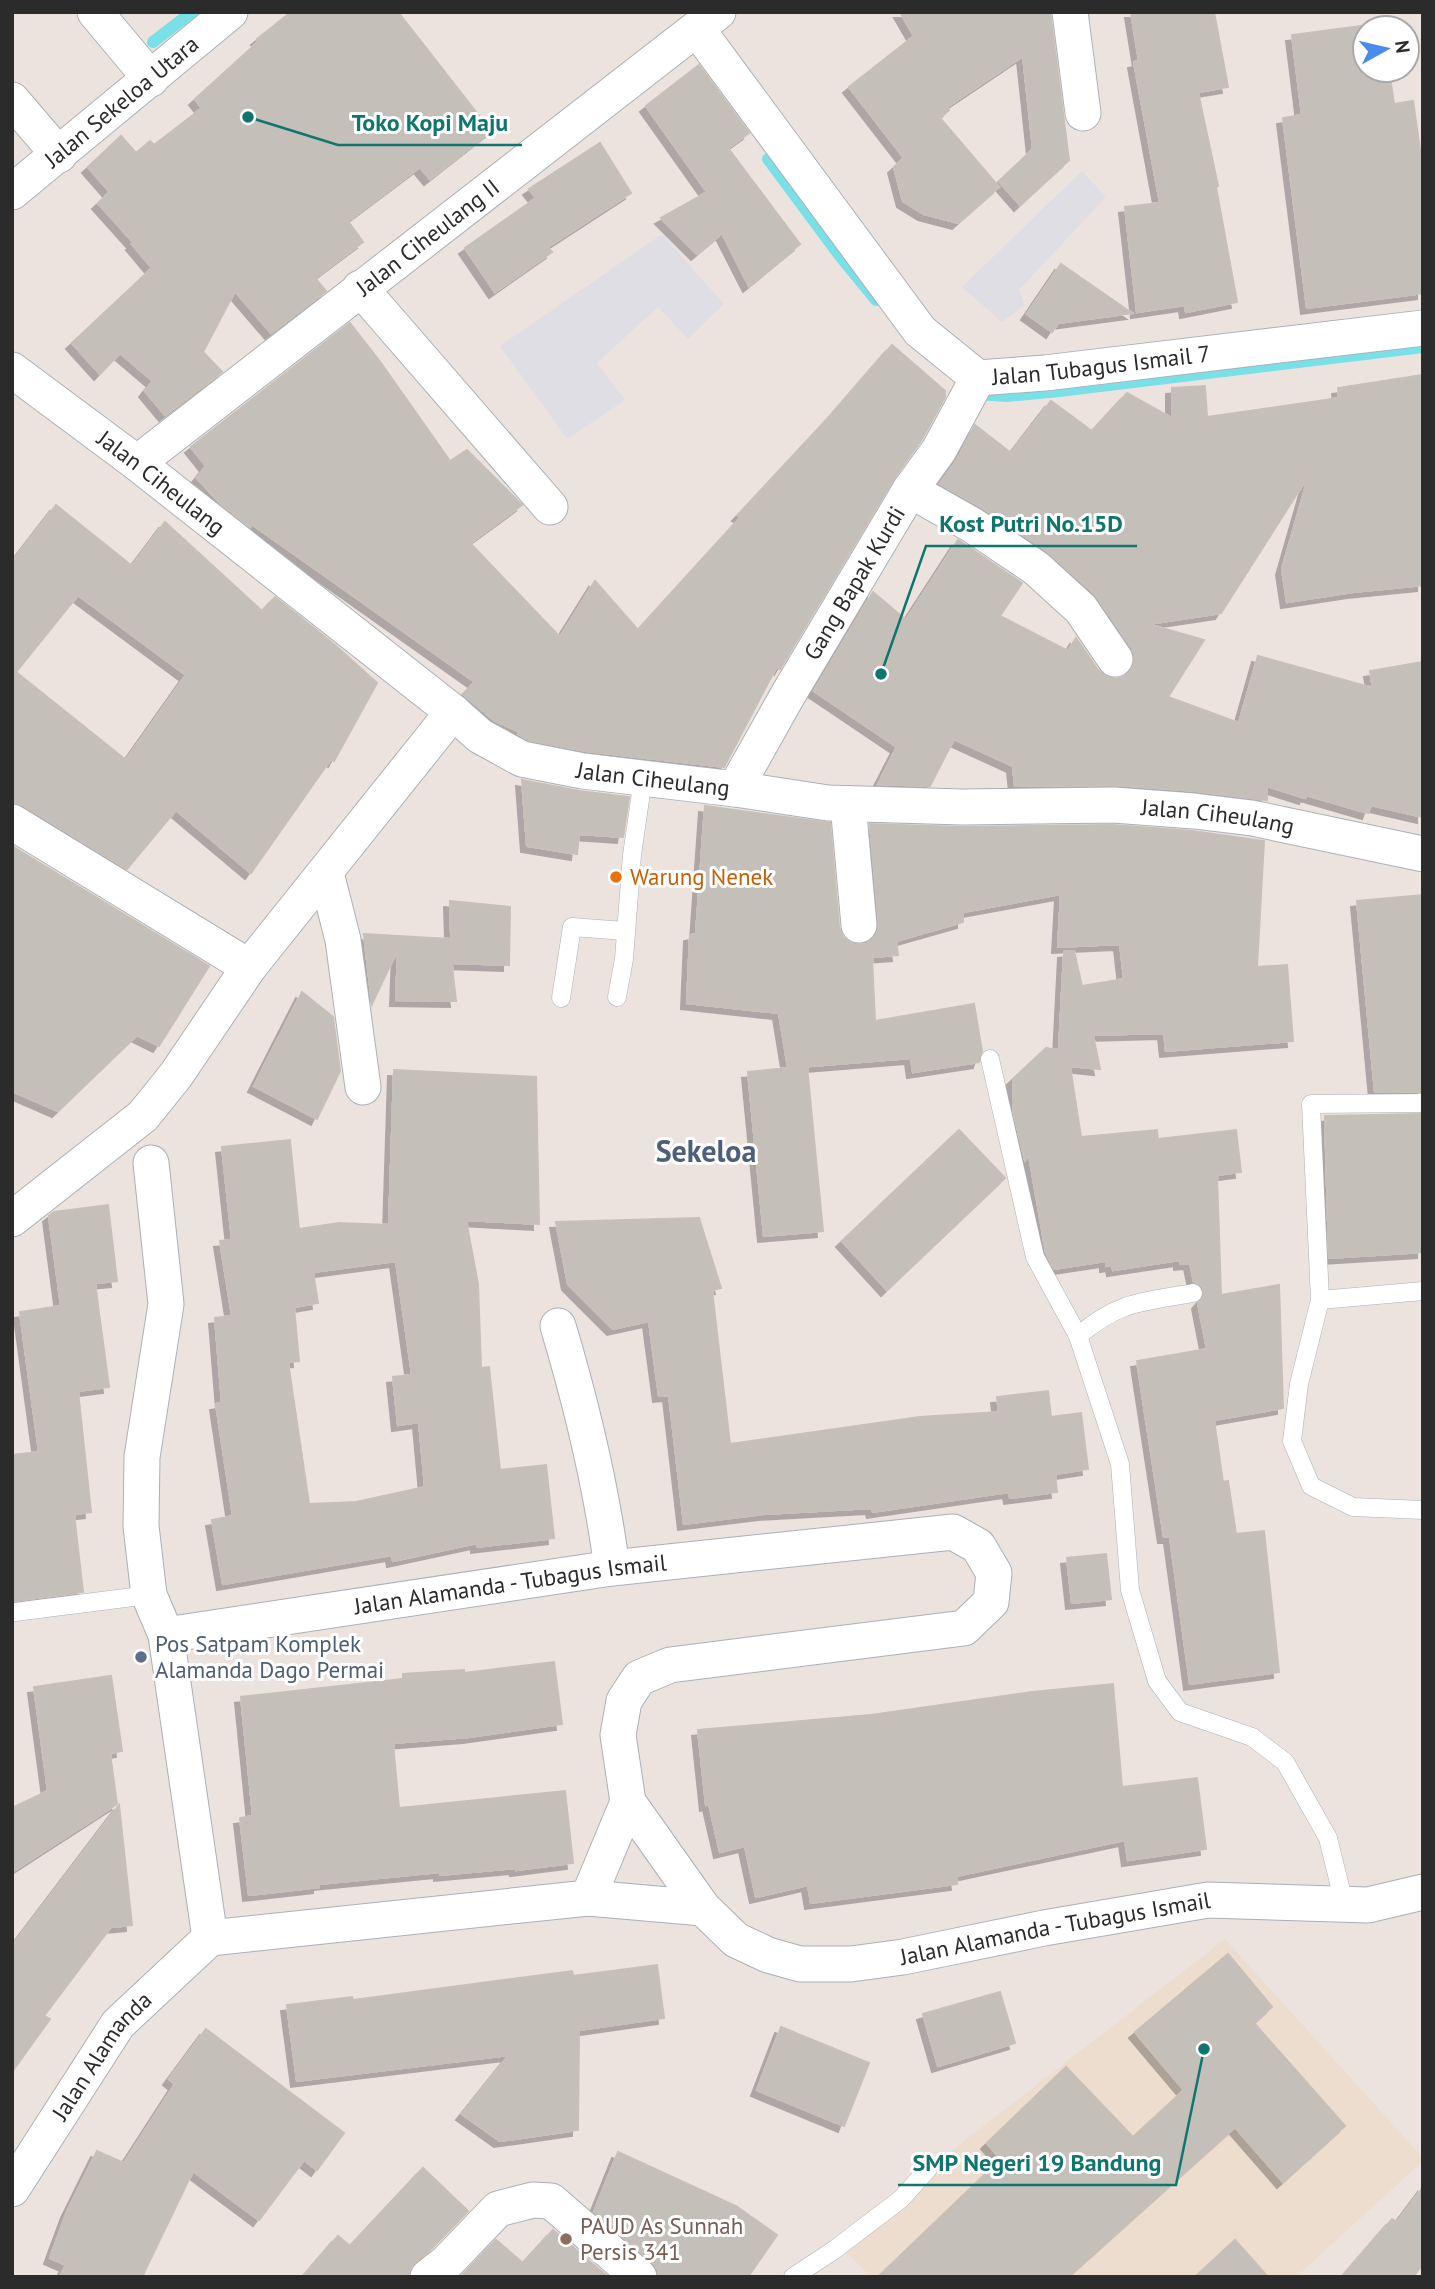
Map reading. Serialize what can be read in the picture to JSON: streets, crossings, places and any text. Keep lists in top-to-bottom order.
{
  "streets": {
    "street": [
      "Jalan Sekeloa Utara",
      "Jalan Ciheulang II",
      "Jalan Tubagus Ismail 7",
      "Jalan Ciheulang",
      "Gang Bapak Kurdi",
      "Jalan Alamanda - Tubagus Ismail",
      "Jalan Alamanda"
    ]
  },
  "crossings": [
    ["Jalan Ciheulang II", "Jalan Tubagus Ismail 7"],
    ["Jalan Ciheulang II", "Jalan Ciheulang"],
    ["Jalan Tubagus Ismail 7", "Gang Bapak Kurdi"],
    ["Jalan Ciheulang", "Gang Bapak Kurdi"]
  ],
  "districts": ["Sekeloa"],
  "places": [
    "Toko Kopi Maju",
    "Kost Putri No.15D",
    "Warung Nenek",
    "Pos Satpam Komplek Alamanda Dago Permai",
    "SMP Negeri 19 Bandung",
    "PAUD As Sunnah Persis 341"
  ],
  "north": "right"
}
